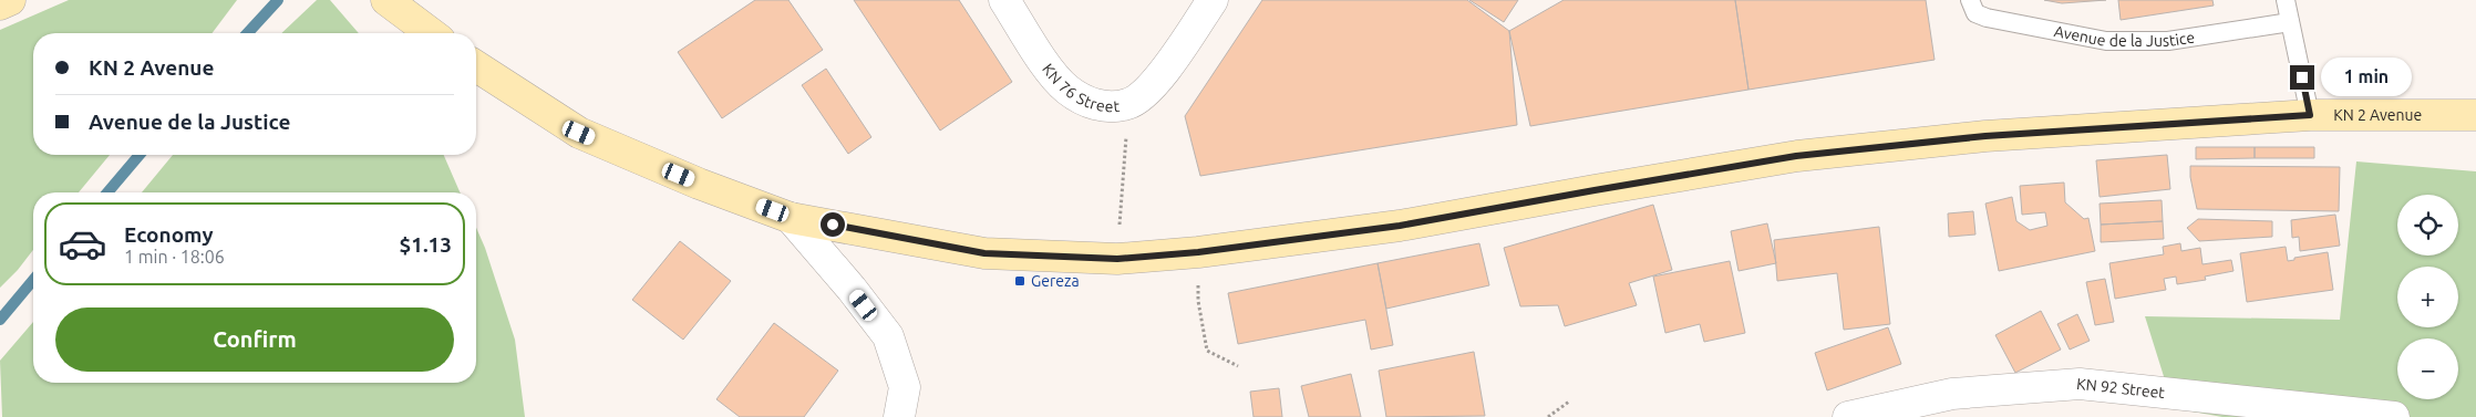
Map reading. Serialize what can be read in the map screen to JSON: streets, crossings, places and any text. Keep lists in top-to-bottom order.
{
  "streets": {
    "main road": ["KN 2 Avenue"],
    "street": ["KN 76 Street", "KN 92 Street"],
    "lane": ["Avenue de la Justice"]
  },
  "places": {
    "transit": ["Gereza"]
  },
  "page": {
    "banner": ["KN 2 Avenue", "Avenue de la Justice"],
    "bubble": "1 min",
    "map_buttons": ["+", "−"],
    "list": [
      {
        "name": "Economy",
        "note": "1 min · 18:06",
        "value": "$1.13"
      }
    ],
    "buttons": "Confirm"
  }
}
